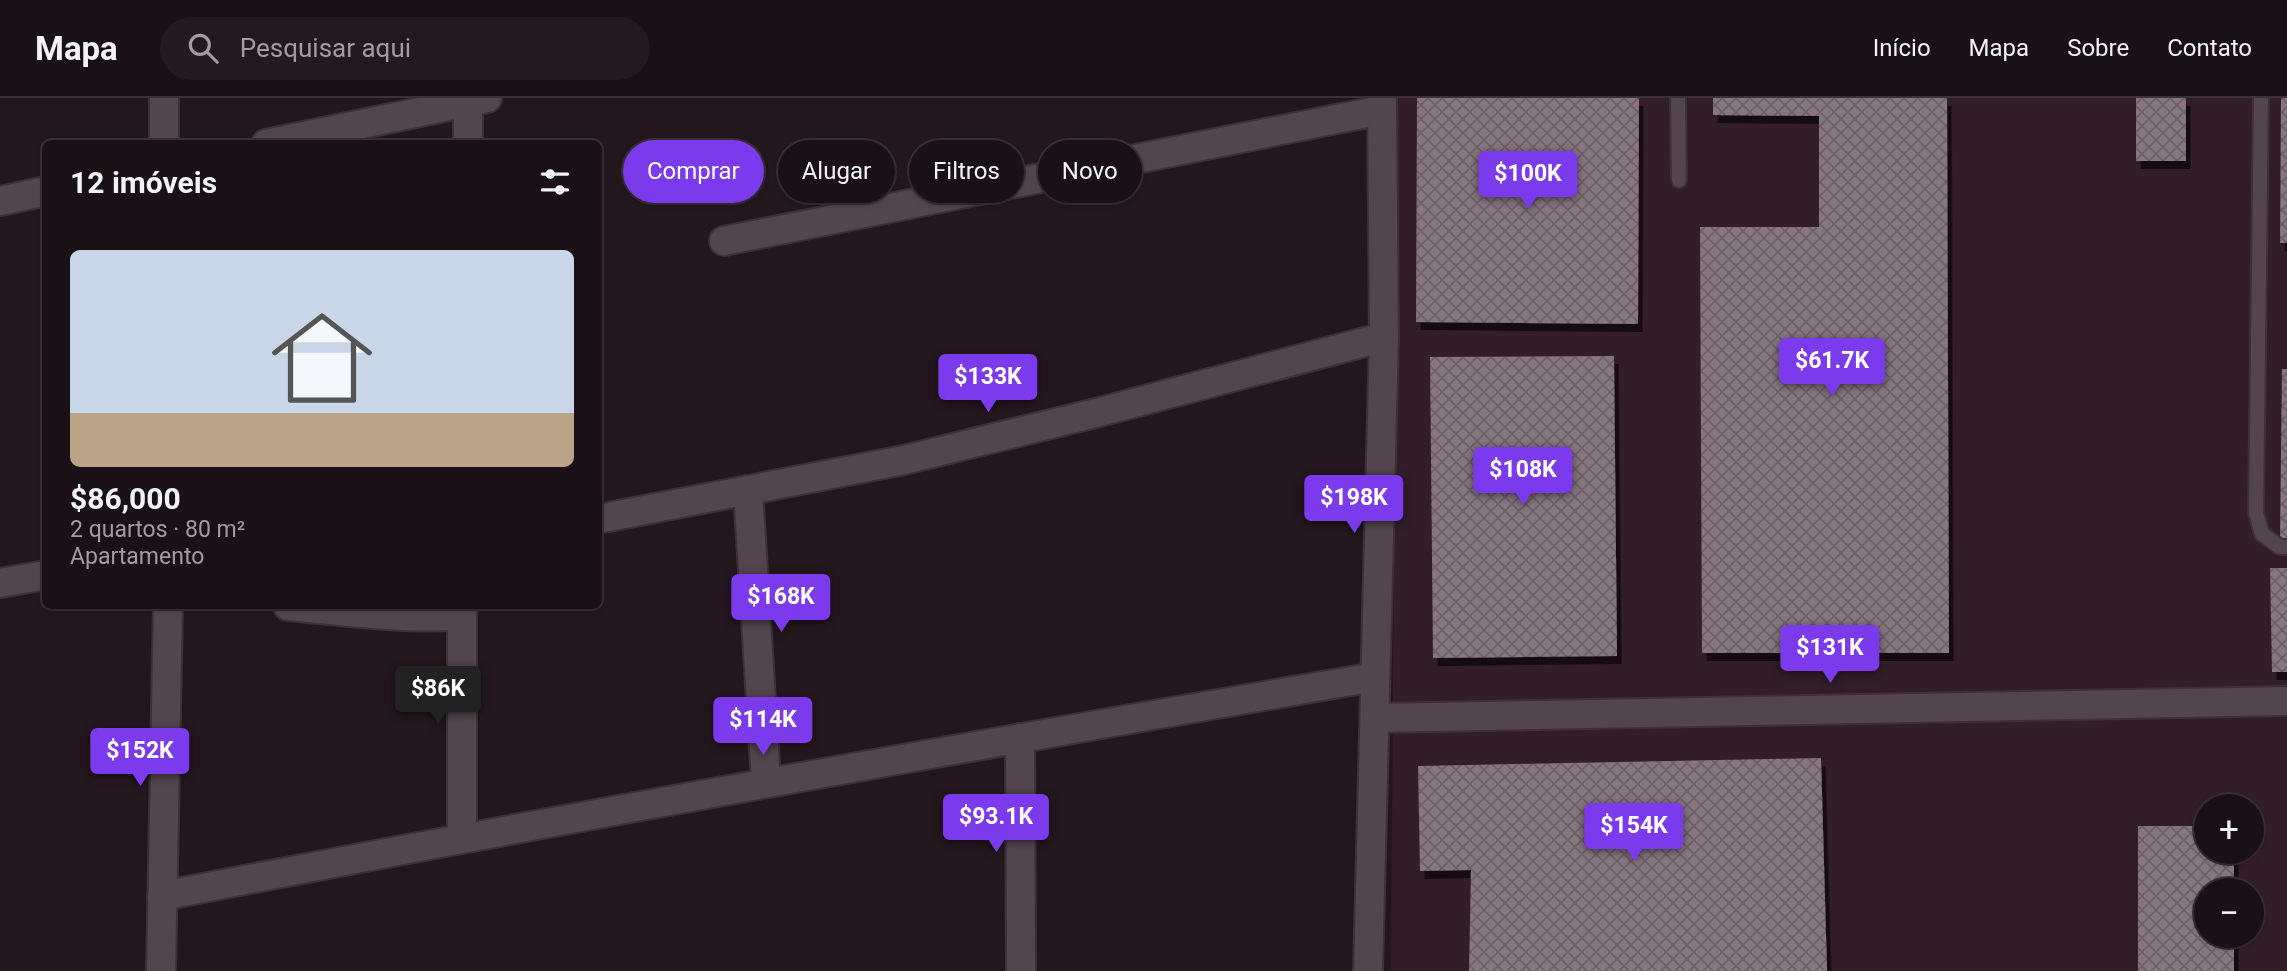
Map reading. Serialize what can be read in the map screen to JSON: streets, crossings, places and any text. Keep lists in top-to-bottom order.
{
  "page": {
    "header": "Mapa",
    "search": "Pesquisar aqui",
    "nav": [
      "Início",
      "Mapa",
      "Sobre",
      "Contato"
    ],
    "chip": [
      "Comprar",
      "Alugar",
      "Filtros",
      "Novo"
    ],
    "heading": "12 imóveis",
    "price": [
      "$100K",
      "$61.7K",
      "$133K",
      "$108K",
      "$198K",
      "$168K",
      "$131K",
      "$86K",
      "$114K",
      "$152K",
      "$93.1K",
      "$154K"
    ],
    "list": [
      {
        "name": "$86,000",
        "note": "2 quartos · 80 m² · Apartamento"
      }
    ],
    "map_buttons": ["+", "−"]
  }
}
